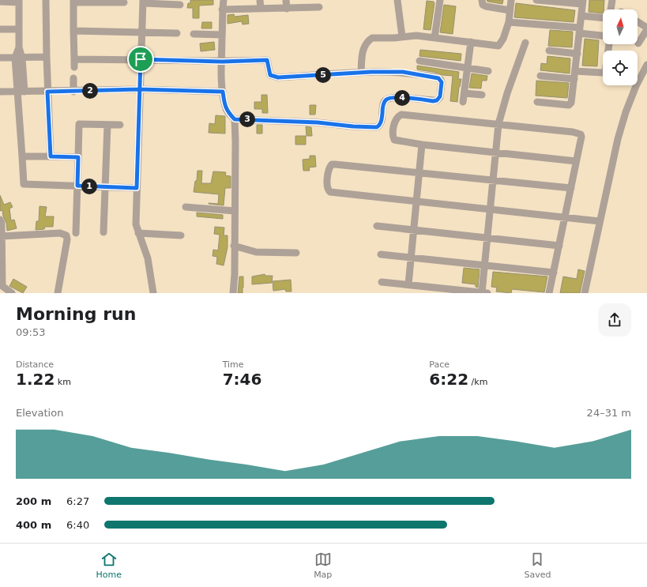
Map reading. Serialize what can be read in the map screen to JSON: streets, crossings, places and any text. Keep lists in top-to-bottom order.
{
  "north": "top",
  "page": {
    "pins": [
      "5",
      "2",
      "4",
      "3",
      "1"
    ],
    "heading": ["Morning run", "09:53"],
    "stats": [
      ["Distance", "1.22 km"],
      ["Time", "7:46"],
      ["Pace", "6:22 /km"]
    ],
    "chart": ["Elevation", "24–31 m"],
    "list": [
      {
        "name": "200 m",
        "note": "6:27"
      },
      {
        "name": "400 m",
        "note": "6:40"
      }
    ],
    "tabs": ["Home", "Map", "Saved"]
  }
}
